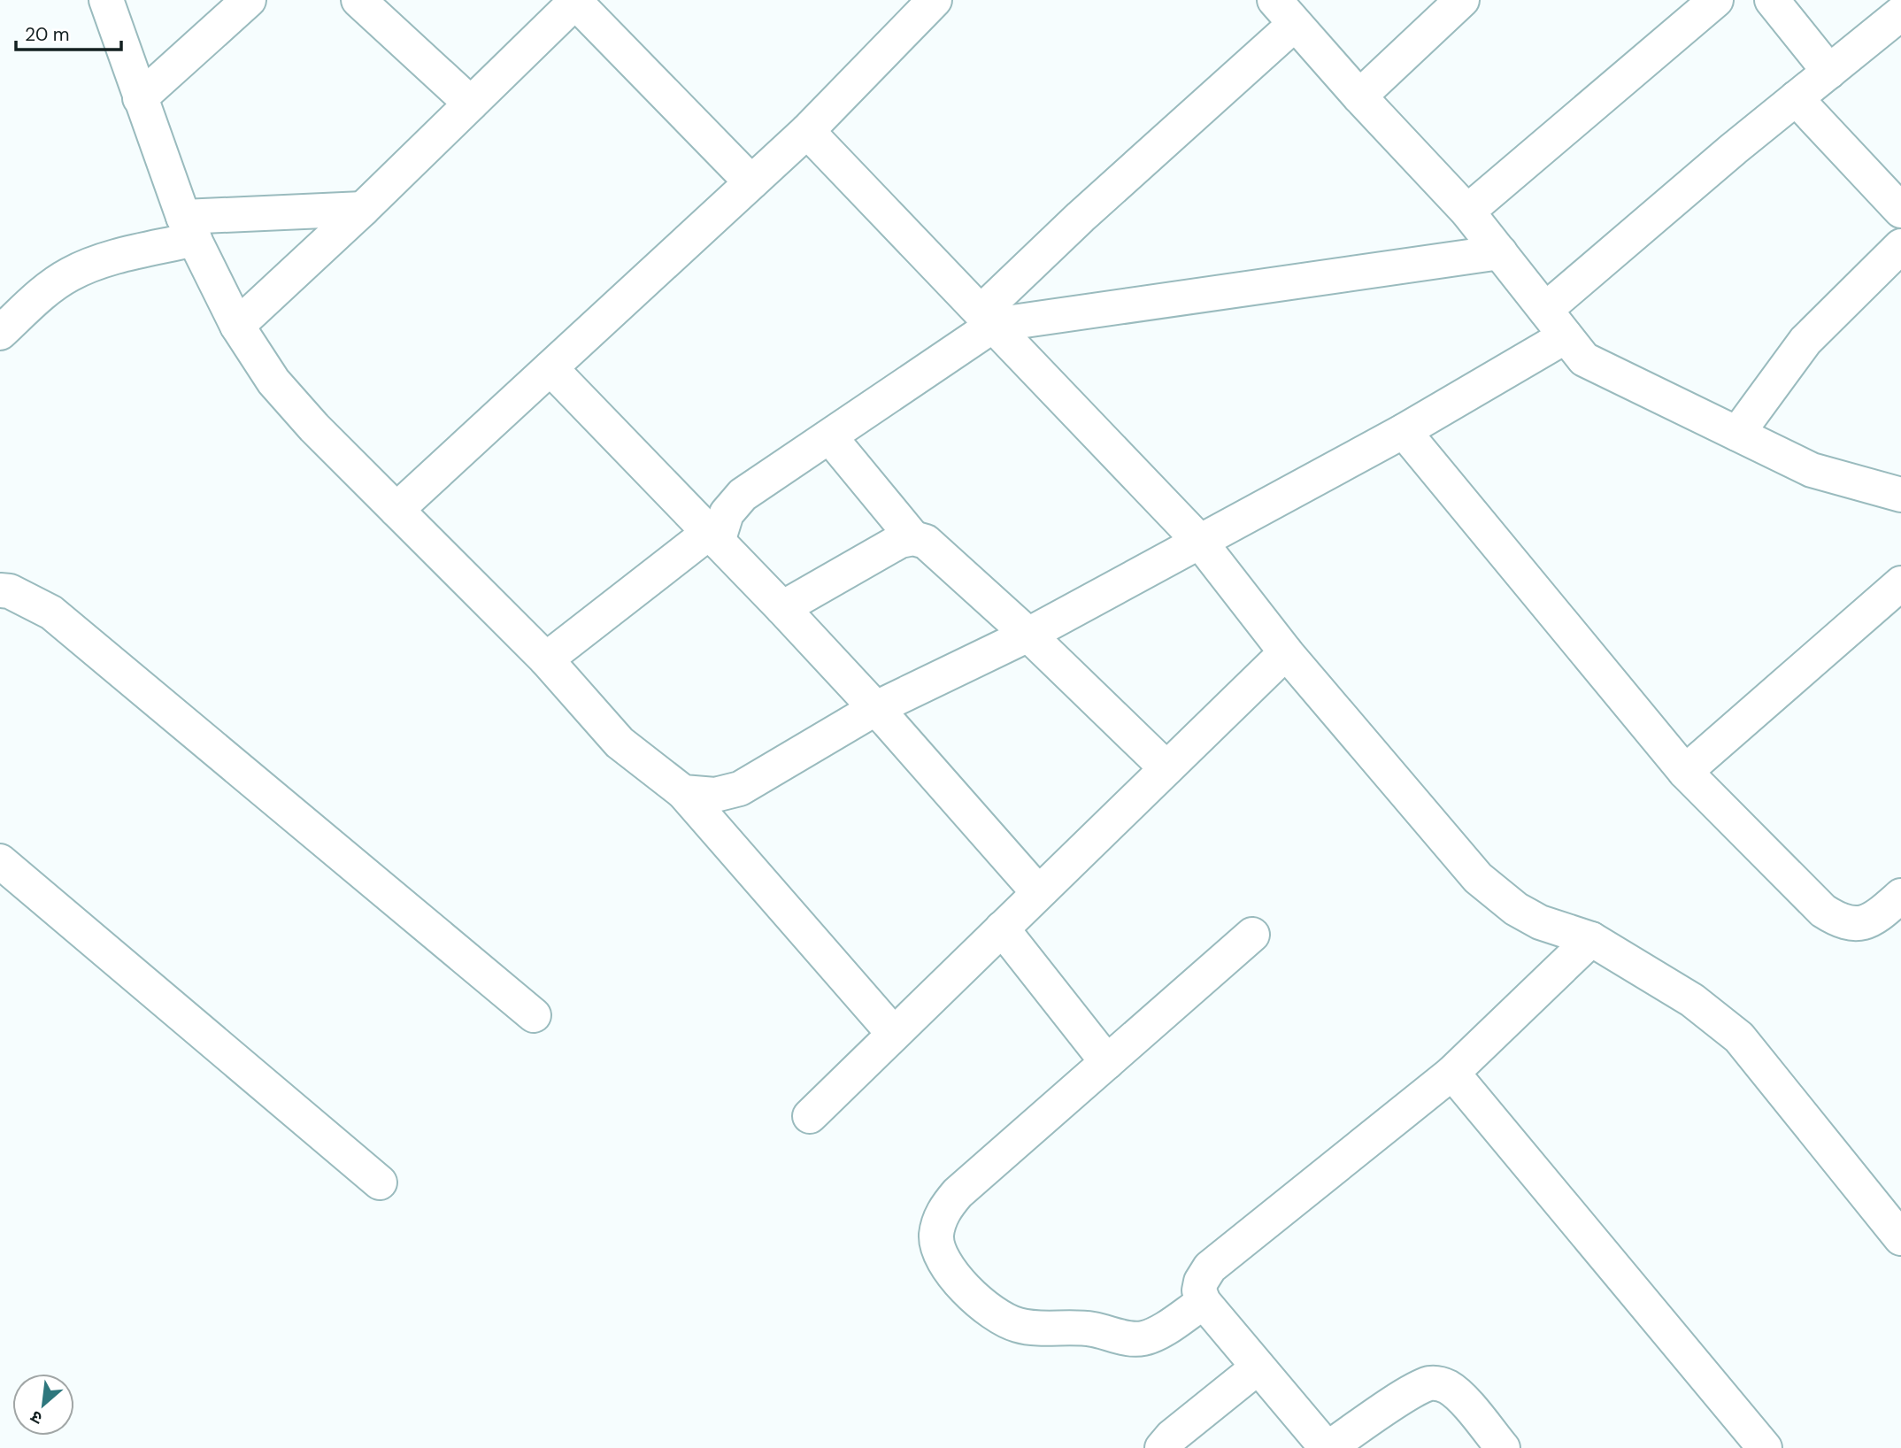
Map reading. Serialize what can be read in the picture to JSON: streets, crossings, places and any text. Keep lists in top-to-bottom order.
{
  "scale_bar": "20 m",
  "north": "bottom left"
}
